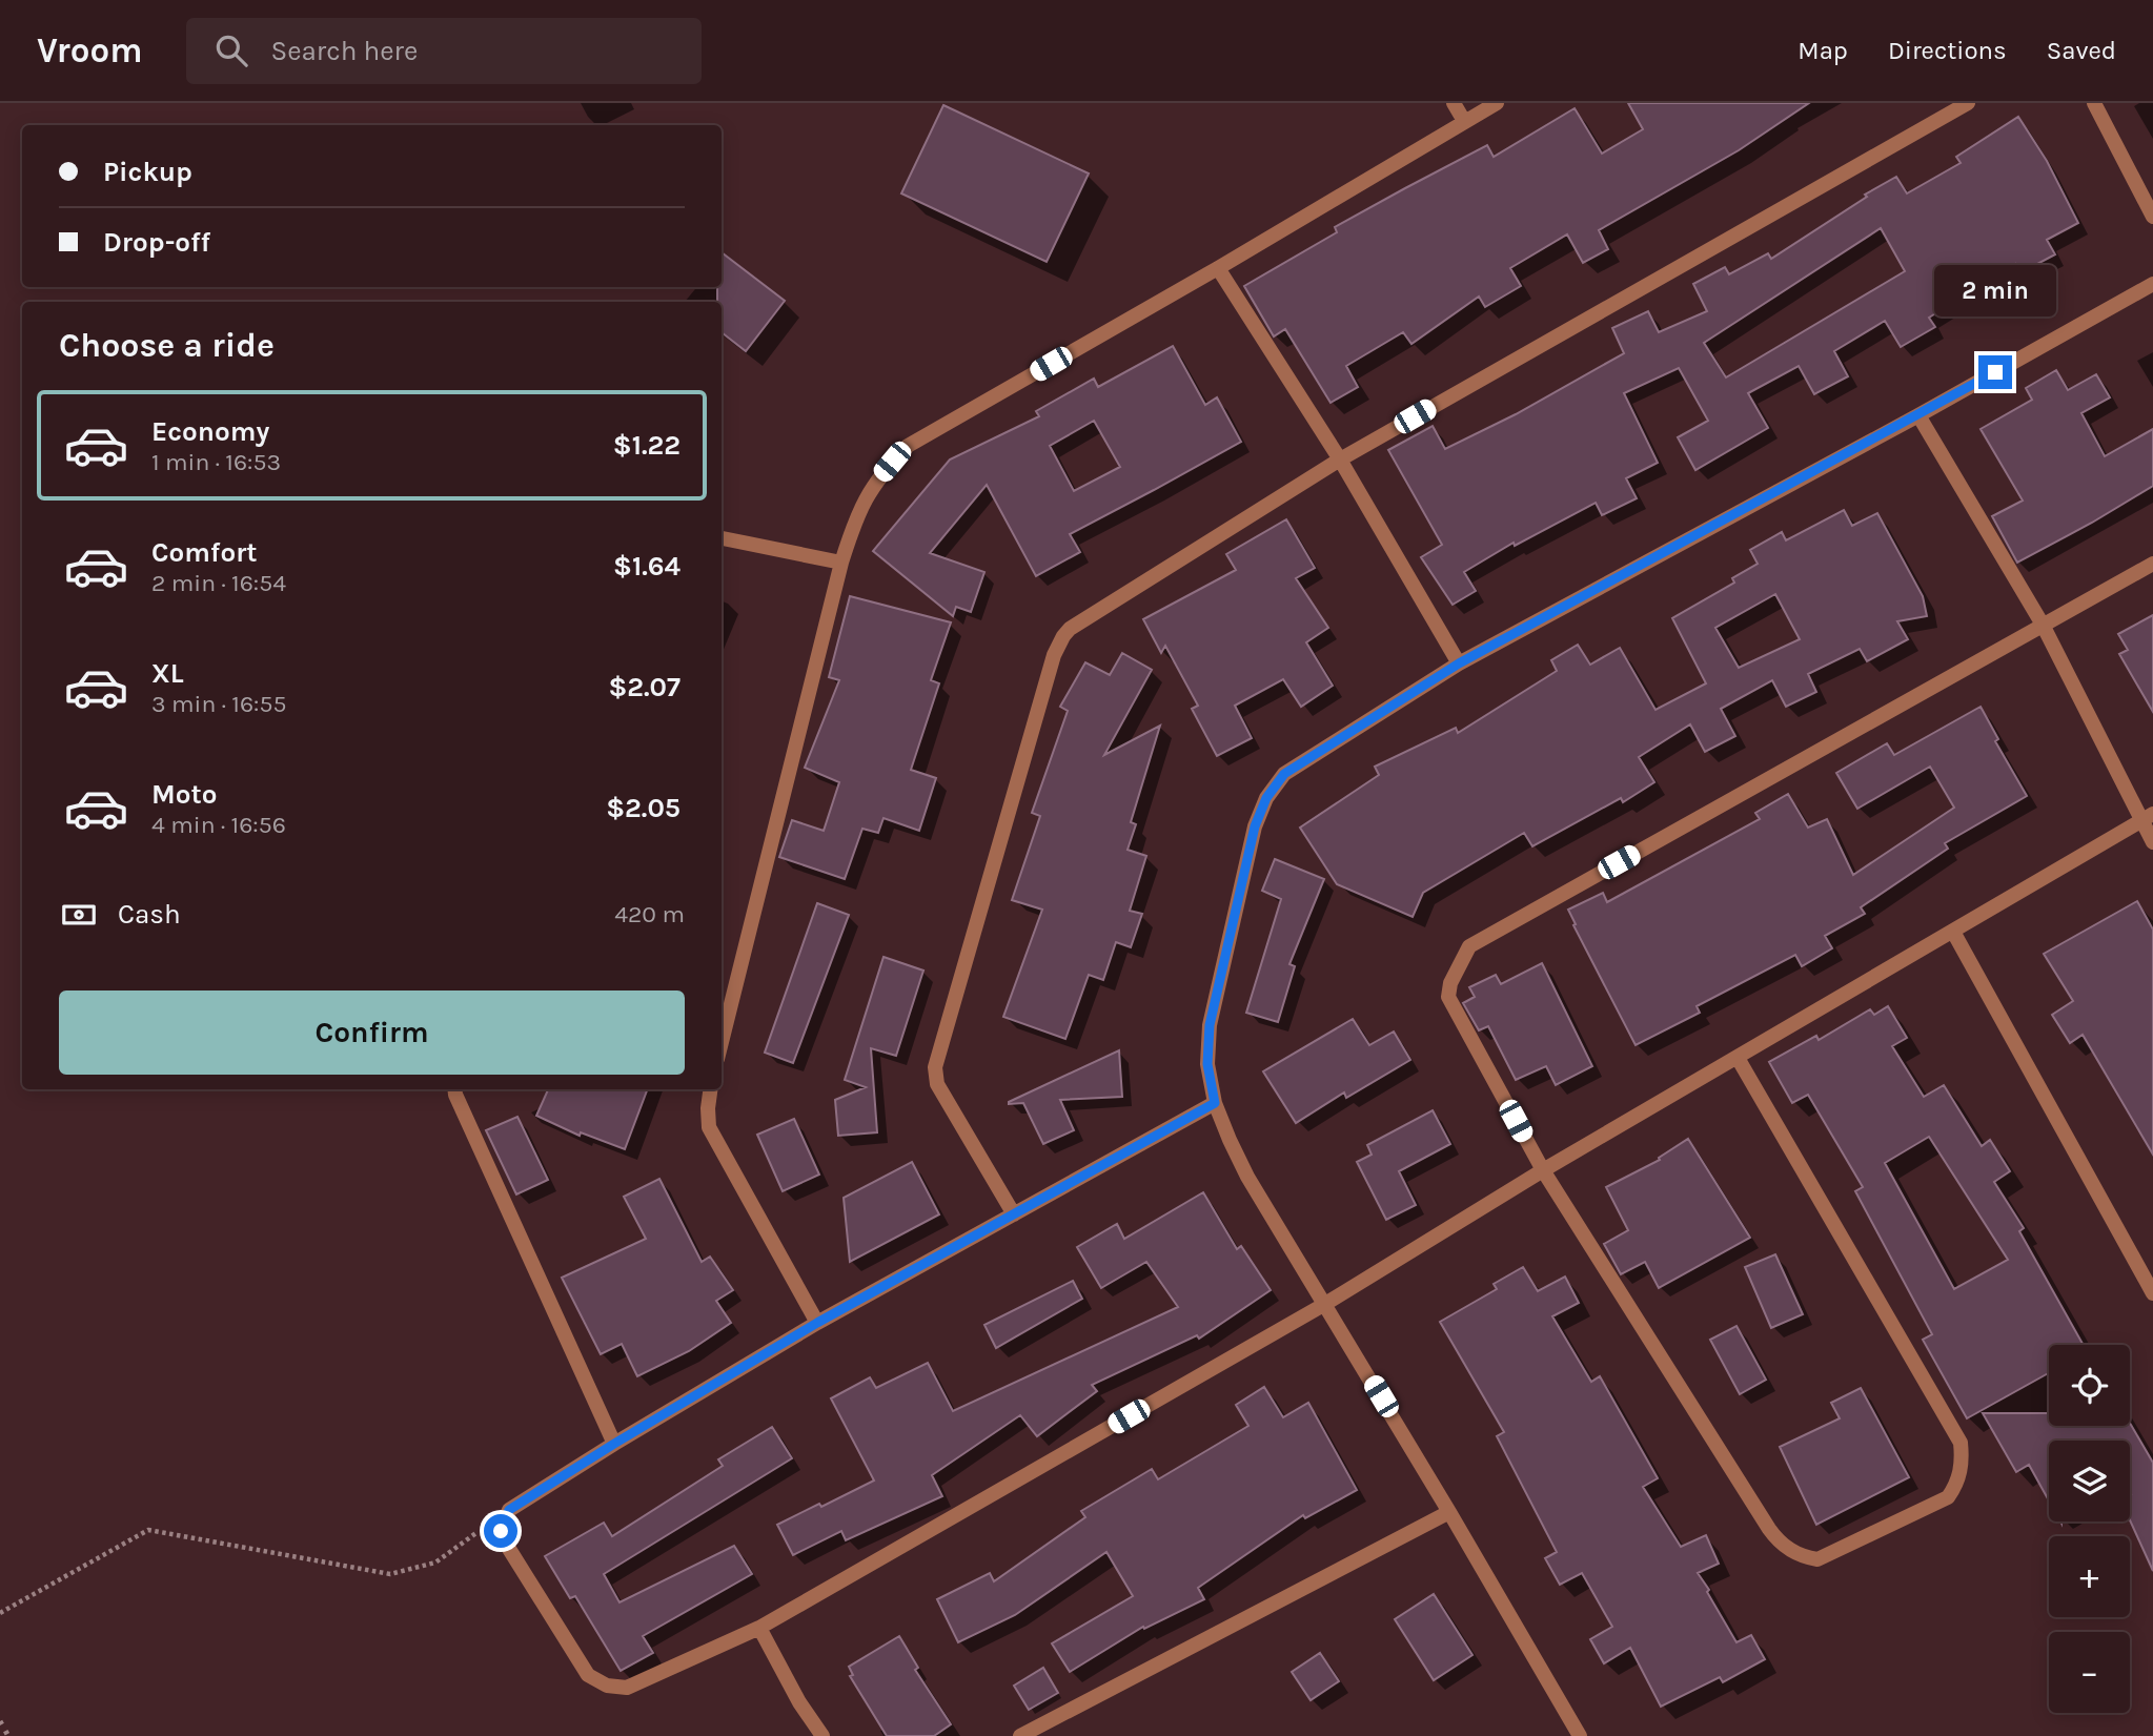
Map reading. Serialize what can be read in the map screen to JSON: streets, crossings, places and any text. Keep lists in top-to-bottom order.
{
  "page": {
    "header": "Vroom",
    "search": "Search here",
    "nav": ["Map", "Directions", "Saved"],
    "banner": ["Pickup", "Drop-off"],
    "bubble": "2 min",
    "heading": "Choose a ride",
    "list": [
      {
        "name": "Economy",
        "note": "1 min · 16:53",
        "value": "$1.22"
      },
      {
        "name": "Comfort",
        "note": "2 min · 16:54",
        "value": "$1.64"
      },
      {
        "name": "XL",
        "note": "3 min · 16:55",
        "value": "$2.07"
      },
      {
        "name": "Moto",
        "note": "4 min · 16:56",
        "value": "$2.05"
      }
    ],
    "pay": ["Cash", "420 m"],
    "buttons": "Confirm",
    "map_buttons": ["+", "−"]
  }
}
